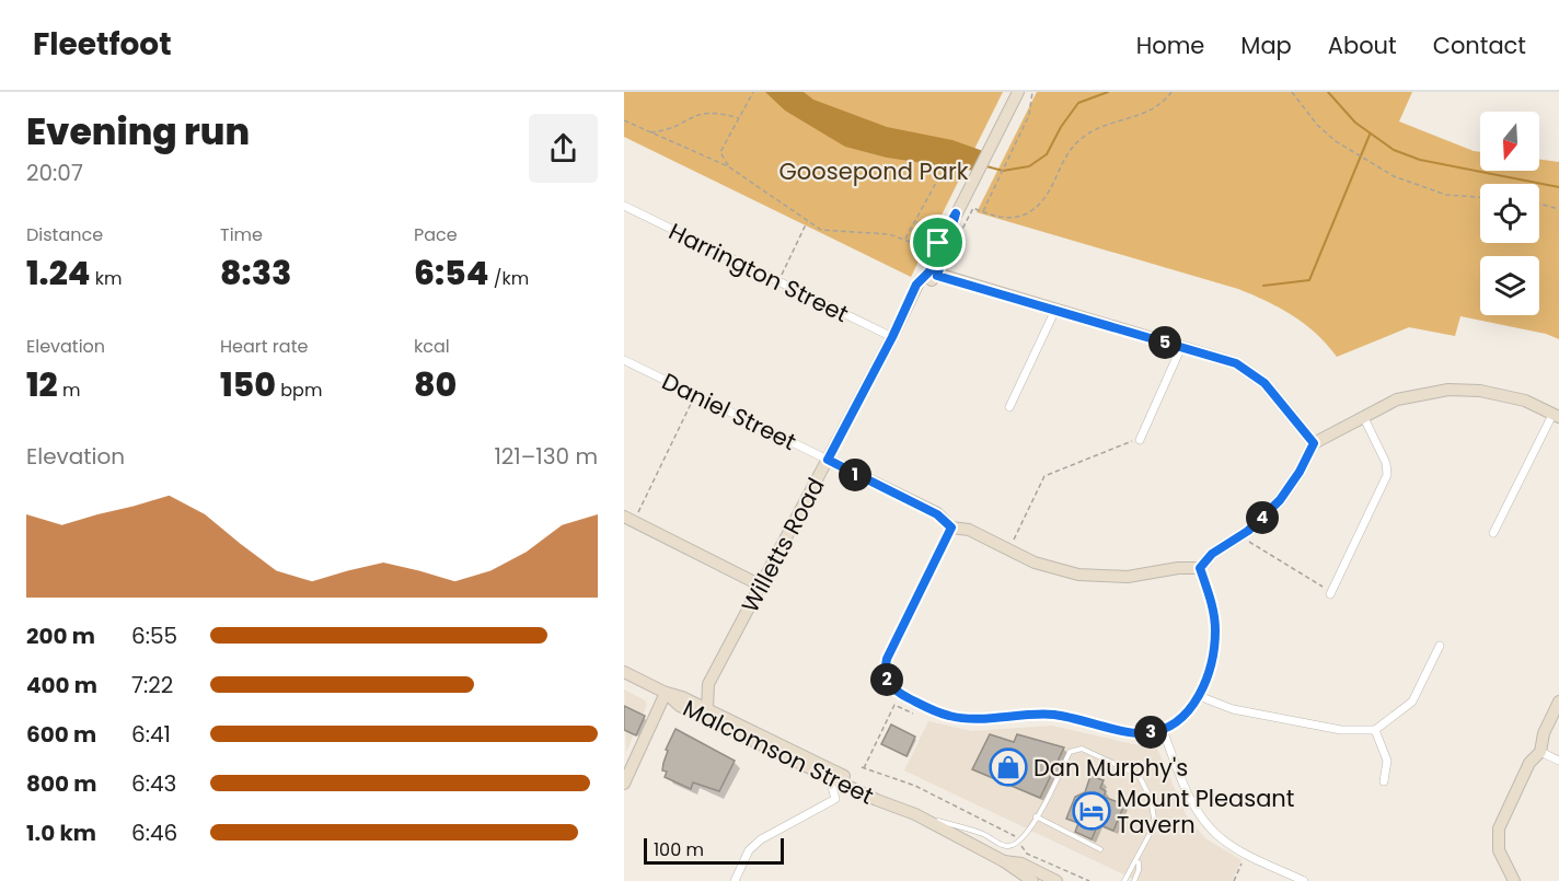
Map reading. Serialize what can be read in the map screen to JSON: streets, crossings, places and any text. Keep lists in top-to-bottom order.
{
  "streets": {
    "street": [
      "Harrington Street",
      "Daniel Street",
      "Willetts Road",
      "Malcomson Street"
    ]
  },
  "crossings": [
    ["Harrington Street", "Willetts Road"],
    ["Daniel Street", "Willetts Road"],
    ["Willetts Road", "Malcomson Street"]
  ],
  "parks": ["Goosepond Park"],
  "places": {
    "shop": ["Dan Murphy's"],
    "hotel": ["Mount Pleasant Tavern"]
  },
  "scale_bar": "100 m",
  "north": "bottom",
  "page": {
    "header": "Fleetfoot",
    "nav": [
      "Home",
      "Map",
      "About",
      "Contact"
    ],
    "heading": ["Evening run", "20:07"],
    "stats": [
      ["Distance", "1.24 km"],
      ["Time", "8:33"],
      ["Pace", "6:54 /km"],
      ["Elevation", "12 m"],
      ["Heart rate", "150 bpm"],
      ["kcal", "80"]
    ],
    "pins": [
      "5",
      "1",
      "4",
      "2",
      "3"
    ],
    "chart": ["Elevation", "121–130 m"],
    "list": [
      {
        "name": "200 m",
        "note": "6:55"
      },
      {
        "name": "400 m",
        "note": "7:22"
      },
      {
        "name": "600 m",
        "note": "6:41"
      },
      {
        "name": "800 m",
        "note": "6:43"
      },
      {
        "name": "1.0 km",
        "note": "6:46"
      }
    ],
    "scale": "100 m"
  }
}
